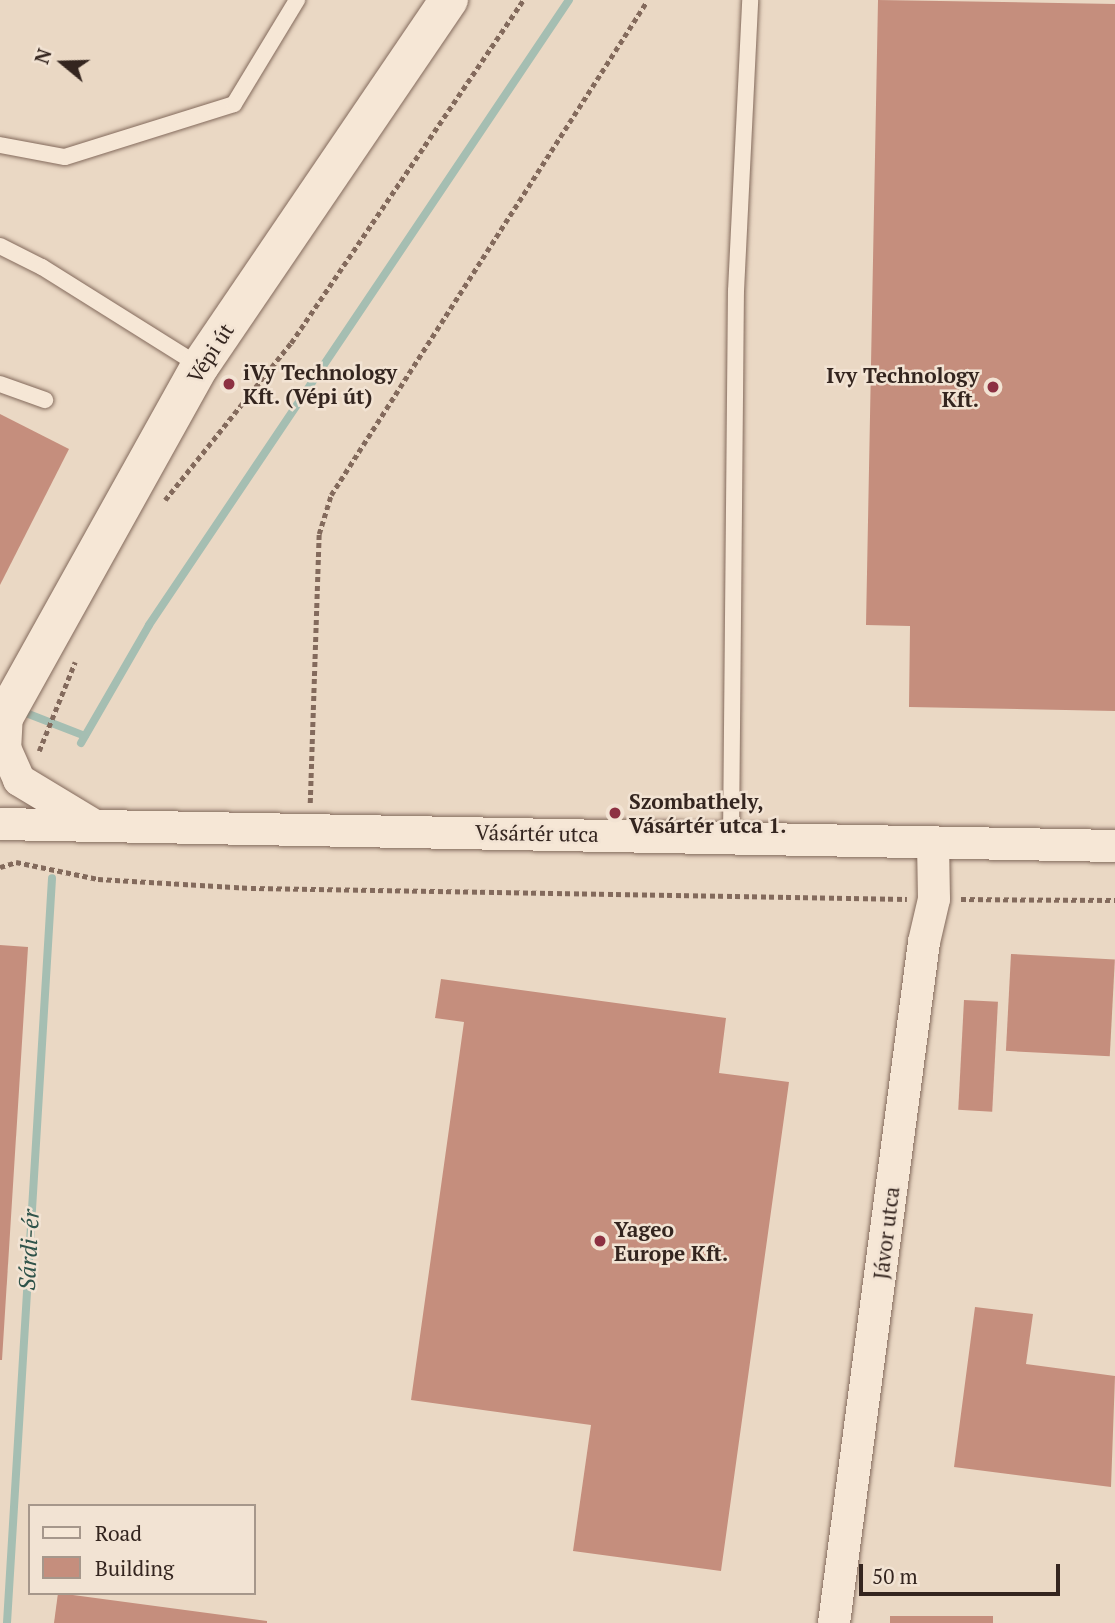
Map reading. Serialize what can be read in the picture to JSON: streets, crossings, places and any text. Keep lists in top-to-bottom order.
{
  "streets": {
    "street": ["Vépi út", "Vásártér utca", "Jávor utca"]
  },
  "crossings": [
    ["Vásártér utca", "Jávor utca"]
  ],
  "water": ["Sárdi-ér"],
  "places": [
    "iVy Technology Kft. (Vépi út)",
    "Ivy Technology Kft.",
    "Szombathely, Vásártér utca 1.",
    "Yageo Europe Kft."
  ],
  "legend": ["Road", "Building"],
  "scale_bar": "50 m",
  "north": "left"
}
